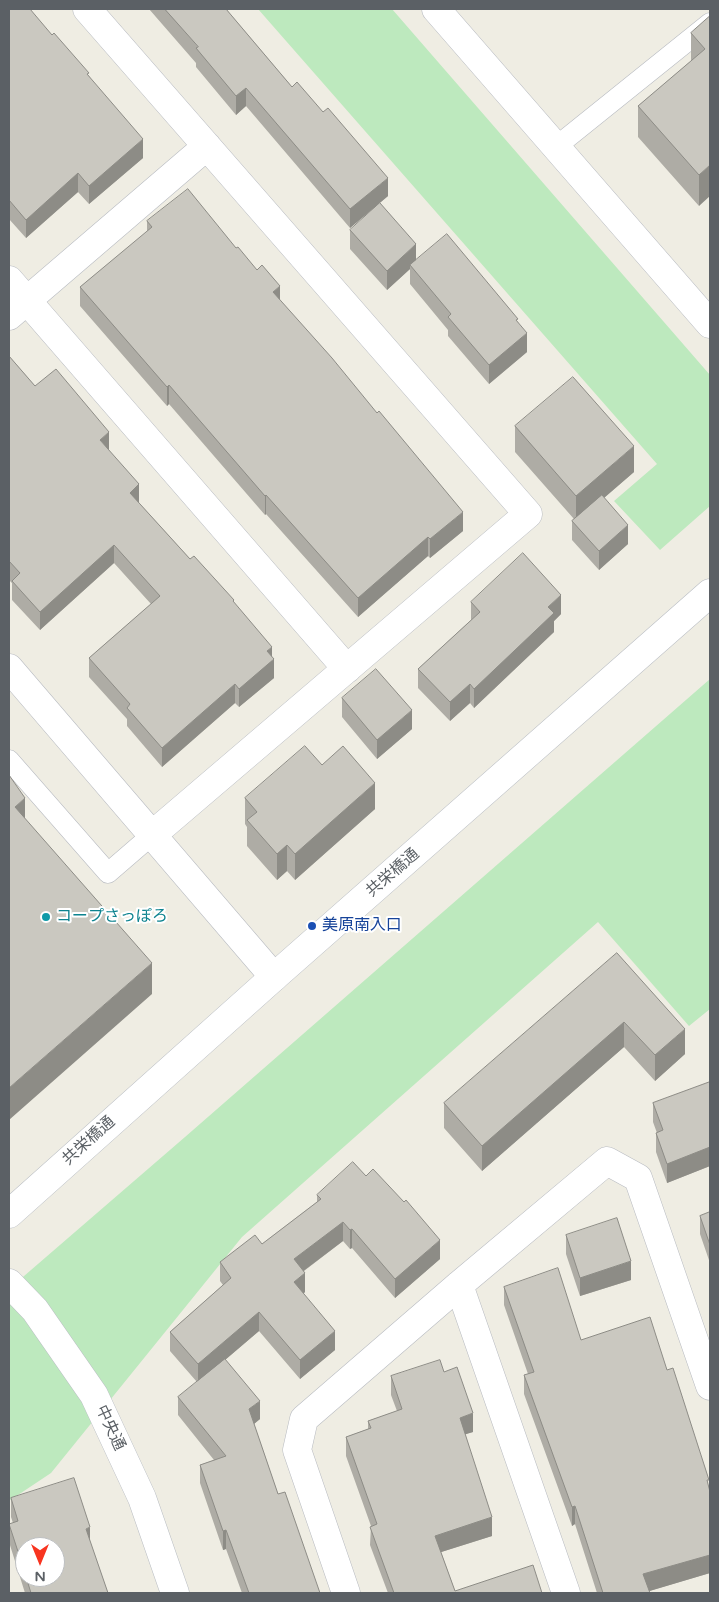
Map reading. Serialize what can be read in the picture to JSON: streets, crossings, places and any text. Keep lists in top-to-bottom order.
{
  "streets": {
    "street": ["共栄橋通", "中央通"]
  },
  "places": ["コープさっぽろ", "美原南入口"],
  "north": "bottom"
}
